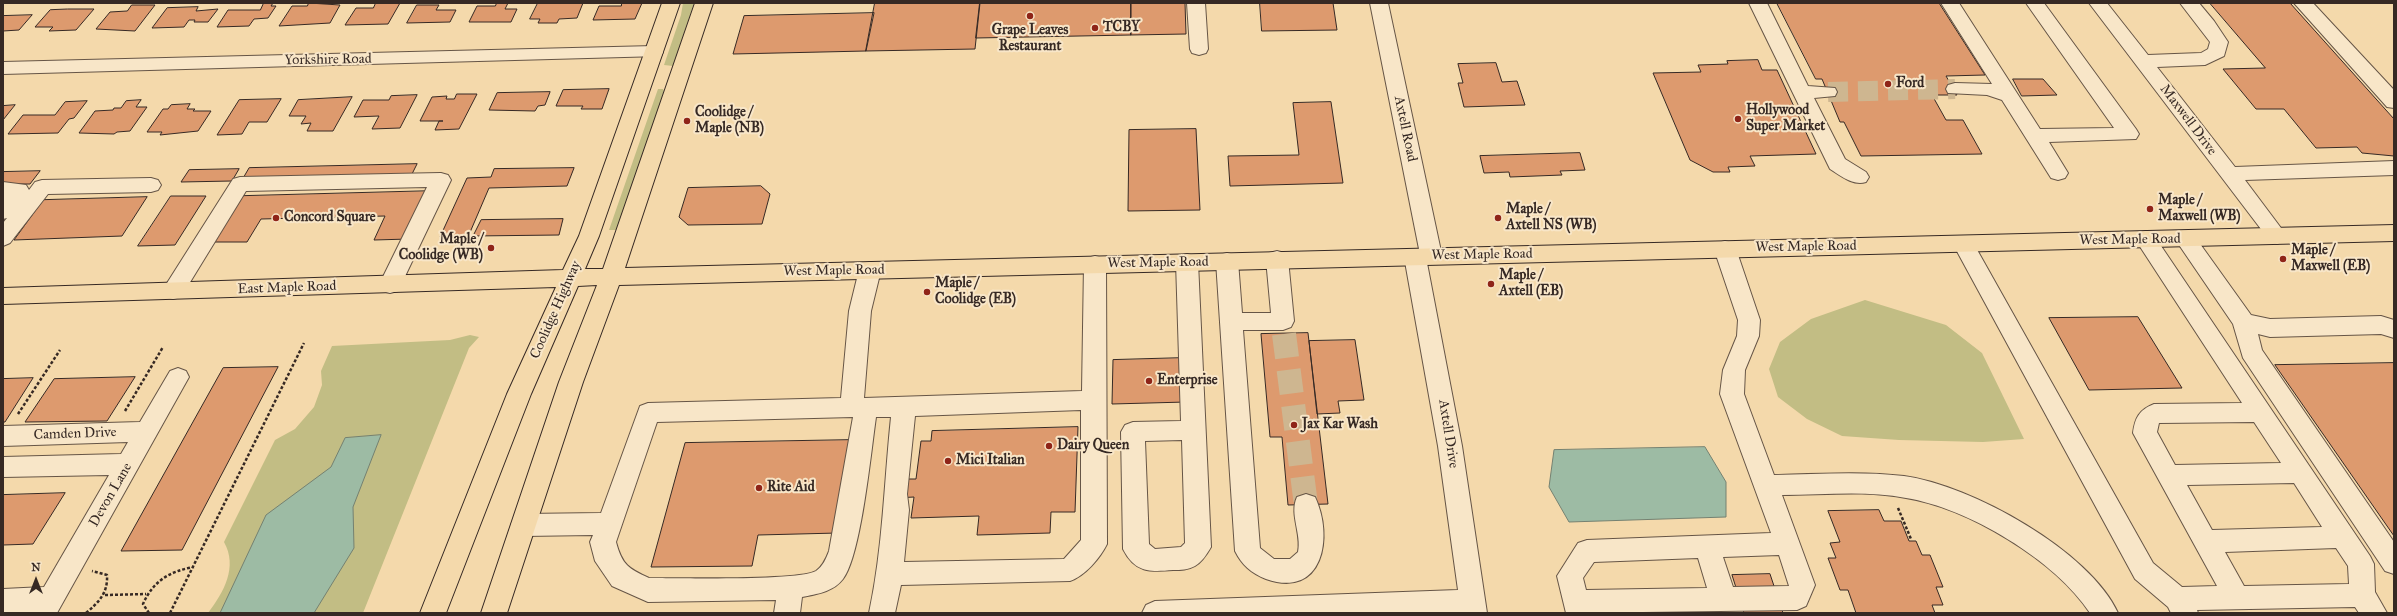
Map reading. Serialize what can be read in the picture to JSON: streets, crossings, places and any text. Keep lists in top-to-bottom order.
{
  "streets": {
    "main road": ["West Maple Road", "East Maple Road", "Coolidge Highway"],
    "street": [
      "Yorkshire Road",
      "Maxwell Drive",
      "Axtell Road",
      "Camden Drive",
      "Axtell Drive",
      "Devon Lane"
    ]
  },
  "crossings": [
    ["Yorkshire Road", "Coolidge Highway"],
    ["Maxwell Drive", "West Maple Road"],
    ["Axtell Road", "West Maple Road"],
    ["Axtell Road", "Axtell Drive"],
    ["West Maple Road", "East Maple Road"],
    ["West Maple Road", "Coolidge Highway"],
    ["West Maple Road", "Axtell Drive"],
    ["East Maple Road", "Coolidge Highway"],
    ["Camden Drive", "Devon Lane"]
  ],
  "places": [
    "Grape Leaves Restaurant",
    "TCBY",
    "Ford",
    "Hollywood Super Market",
    "Coolidge / Maple (NB)",
    "Maple / Maxwell (WB)",
    "Concord Square",
    "Maple / Axtell NS (WB)",
    "Maple / Coolidge (WB)",
    "Maple / Maxwell (EB)",
    "Maple / Axtell (EB)",
    "Maple / Coolidge (EB)",
    "Enterprise",
    "Jax Kar Wash",
    "Dairy Queen",
    "Mici Italian",
    "Rite Aid"
  ],
  "north": "top"
}
